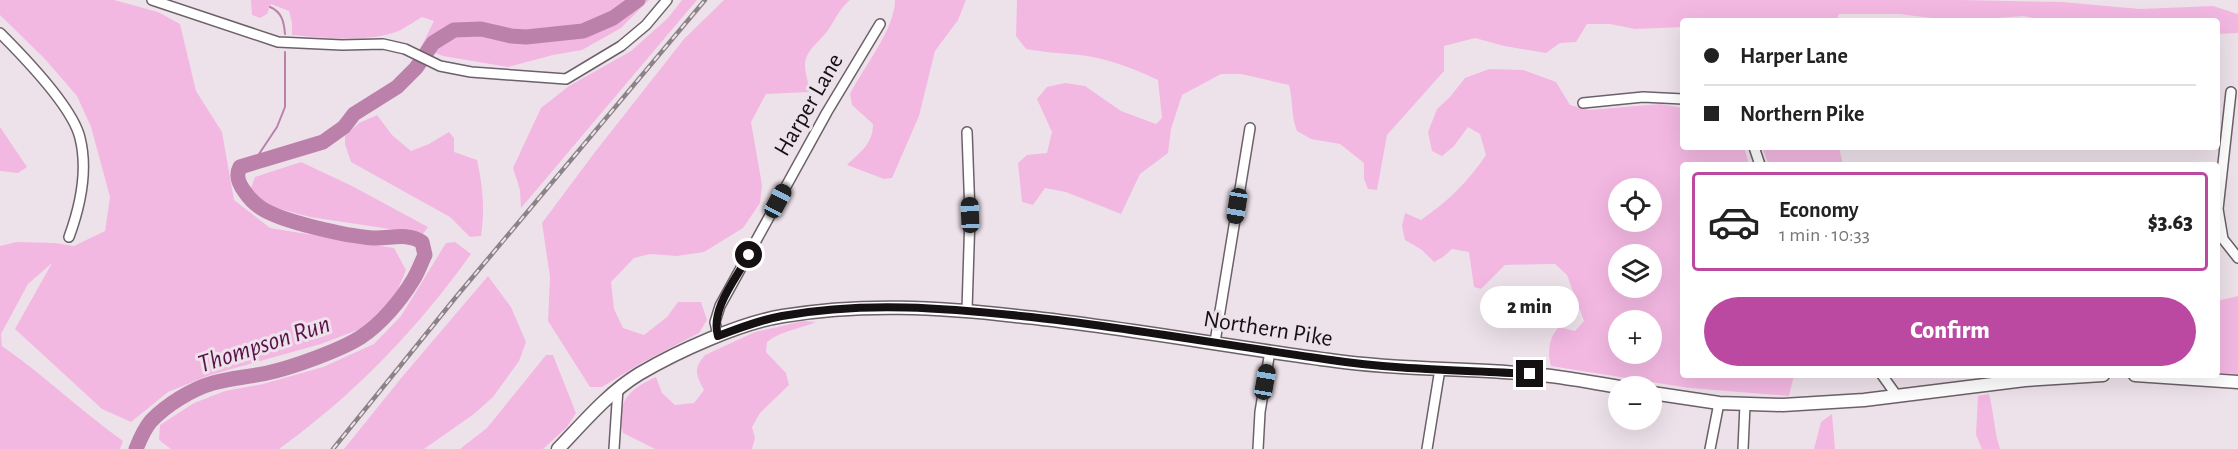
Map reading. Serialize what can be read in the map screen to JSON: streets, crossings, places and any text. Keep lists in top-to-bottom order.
{
  "streets": {
    "street": ["Harper Lane", "Northern Pike"]
  },
  "crossings": [
    ["Harper Lane", "Northern Pike"]
  ],
  "water": ["Thompson Run"],
  "page": {
    "banner": ["Harper Lane", "Northern Pike"],
    "list": [
      {
        "name": "Economy",
        "note": "1 min · 10:33",
        "value": "$3.63"
      }
    ],
    "map_buttons": ["+", "−"],
    "buttons": "Confirm",
    "bubble": "2 min"
  }
}
